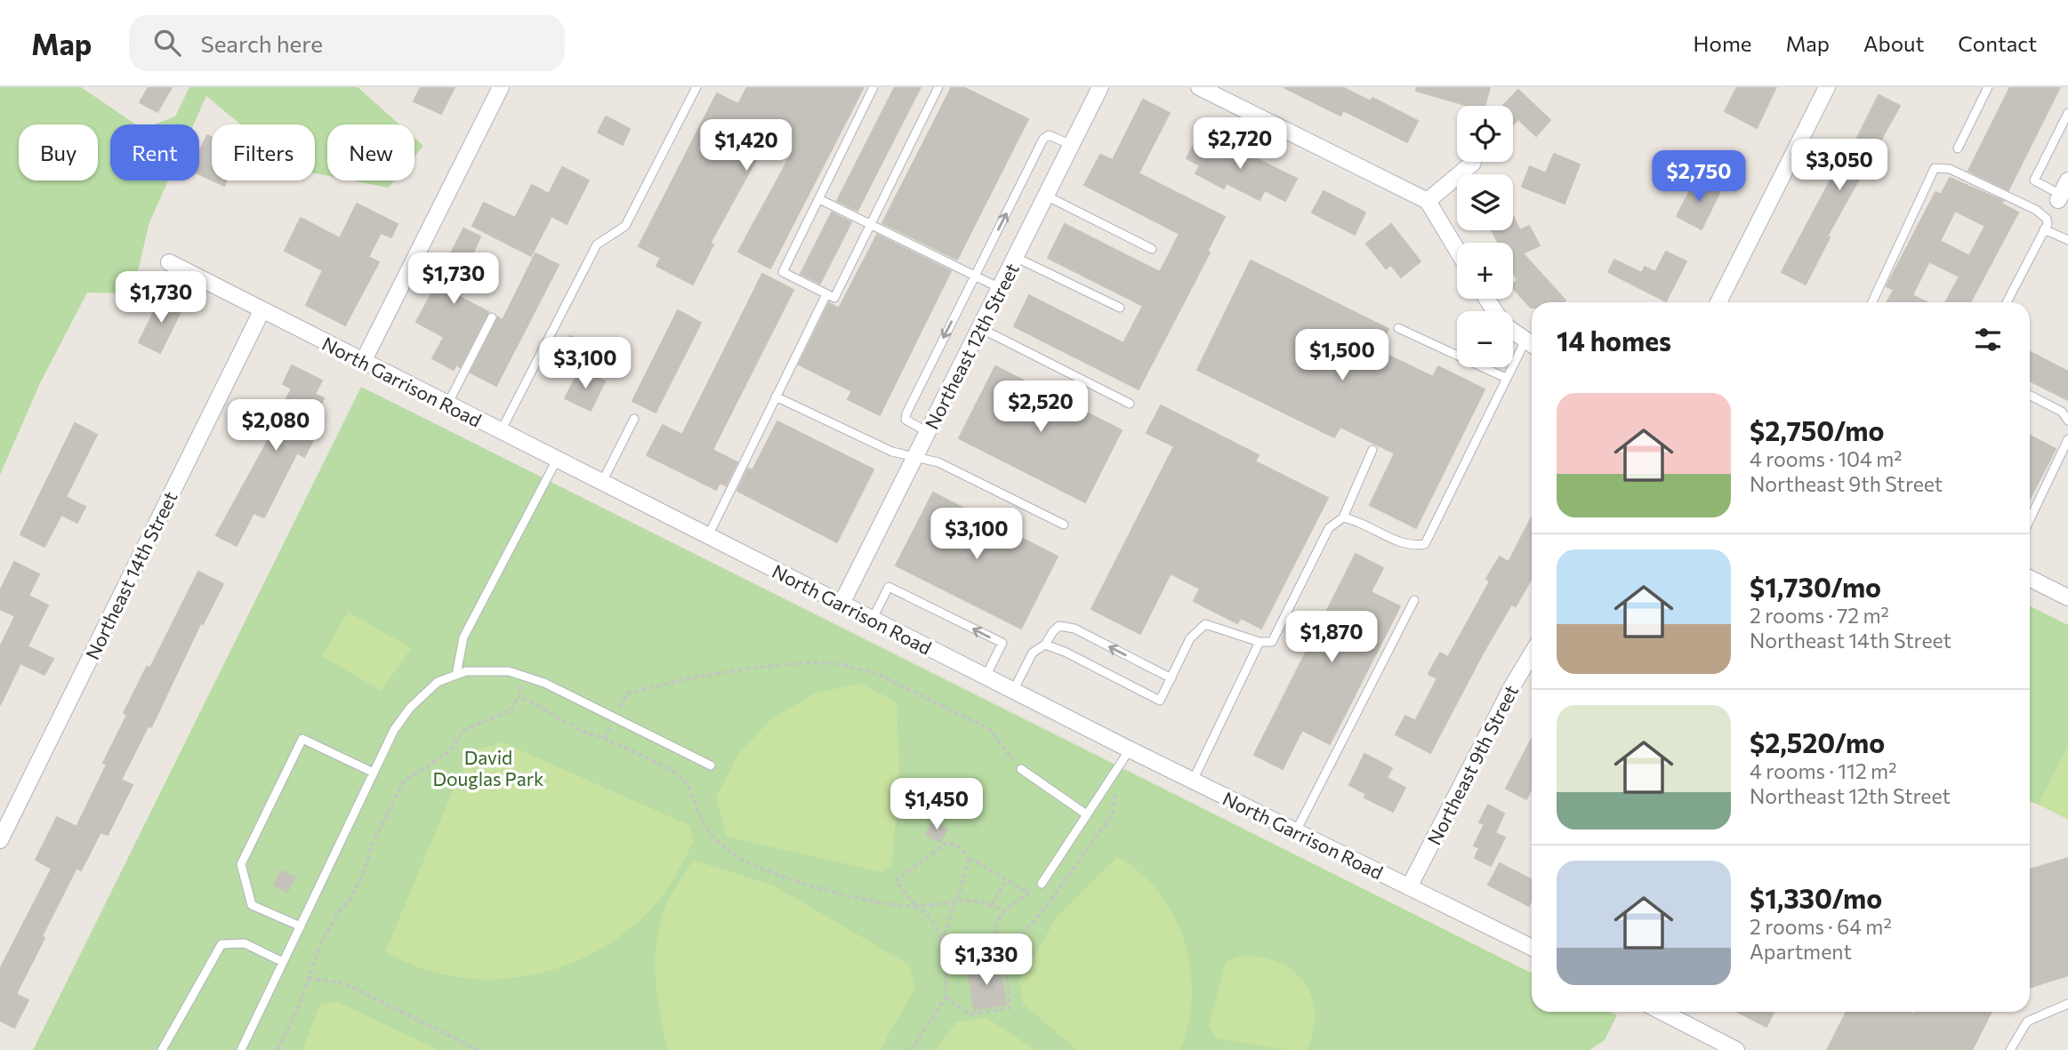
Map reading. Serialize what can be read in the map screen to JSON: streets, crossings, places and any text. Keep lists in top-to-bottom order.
{
  "streets": {
    "street": [
      "Northeast 12th Street",
      "North Garrison Road",
      "Northeast 14th Street",
      "Northeast 9th Street"
    ]
  },
  "crossings": [
    ["Northeast 12th Street", "North Garrison Road"],
    ["North Garrison Road", "Northeast 14th Street"],
    ["North Garrison Road", "Northeast 9th Street"]
  ],
  "parks": ["David Douglas Park"],
  "page": {
    "header": "Map",
    "search": "Search here",
    "nav": [
      "Home",
      "Map",
      "About",
      "Contact"
    ],
    "map_buttons": ["+", "−"],
    "price": [
      "$2,720",
      "$1,420",
      "$3,050",
      "$2,750",
      "$1,730",
      "$1,730",
      "$1,500",
      "$3,100",
      "$2,520",
      "$2,080",
      "$3,100",
      "$1,870",
      "$1,450",
      "$1,330"
    ],
    "chip": [
      "Buy",
      "Rent",
      "Filters",
      "New"
    ],
    "heading": "14 homes",
    "list": [
      {
        "name": "$2,750/mo",
        "note": "4 rooms · 104 m² · Northeast 9th Street"
      },
      {
        "name": "$1,730/mo",
        "note": "2 rooms · 72 m² · Northeast 14th Street"
      },
      {
        "name": "$2,520/mo",
        "note": "4 rooms · 112 m² · Northeast 12th Street"
      },
      {
        "name": "$1,330/mo",
        "note": "2 rooms · 64 m² · Apartment"
      }
    ]
  }
}
